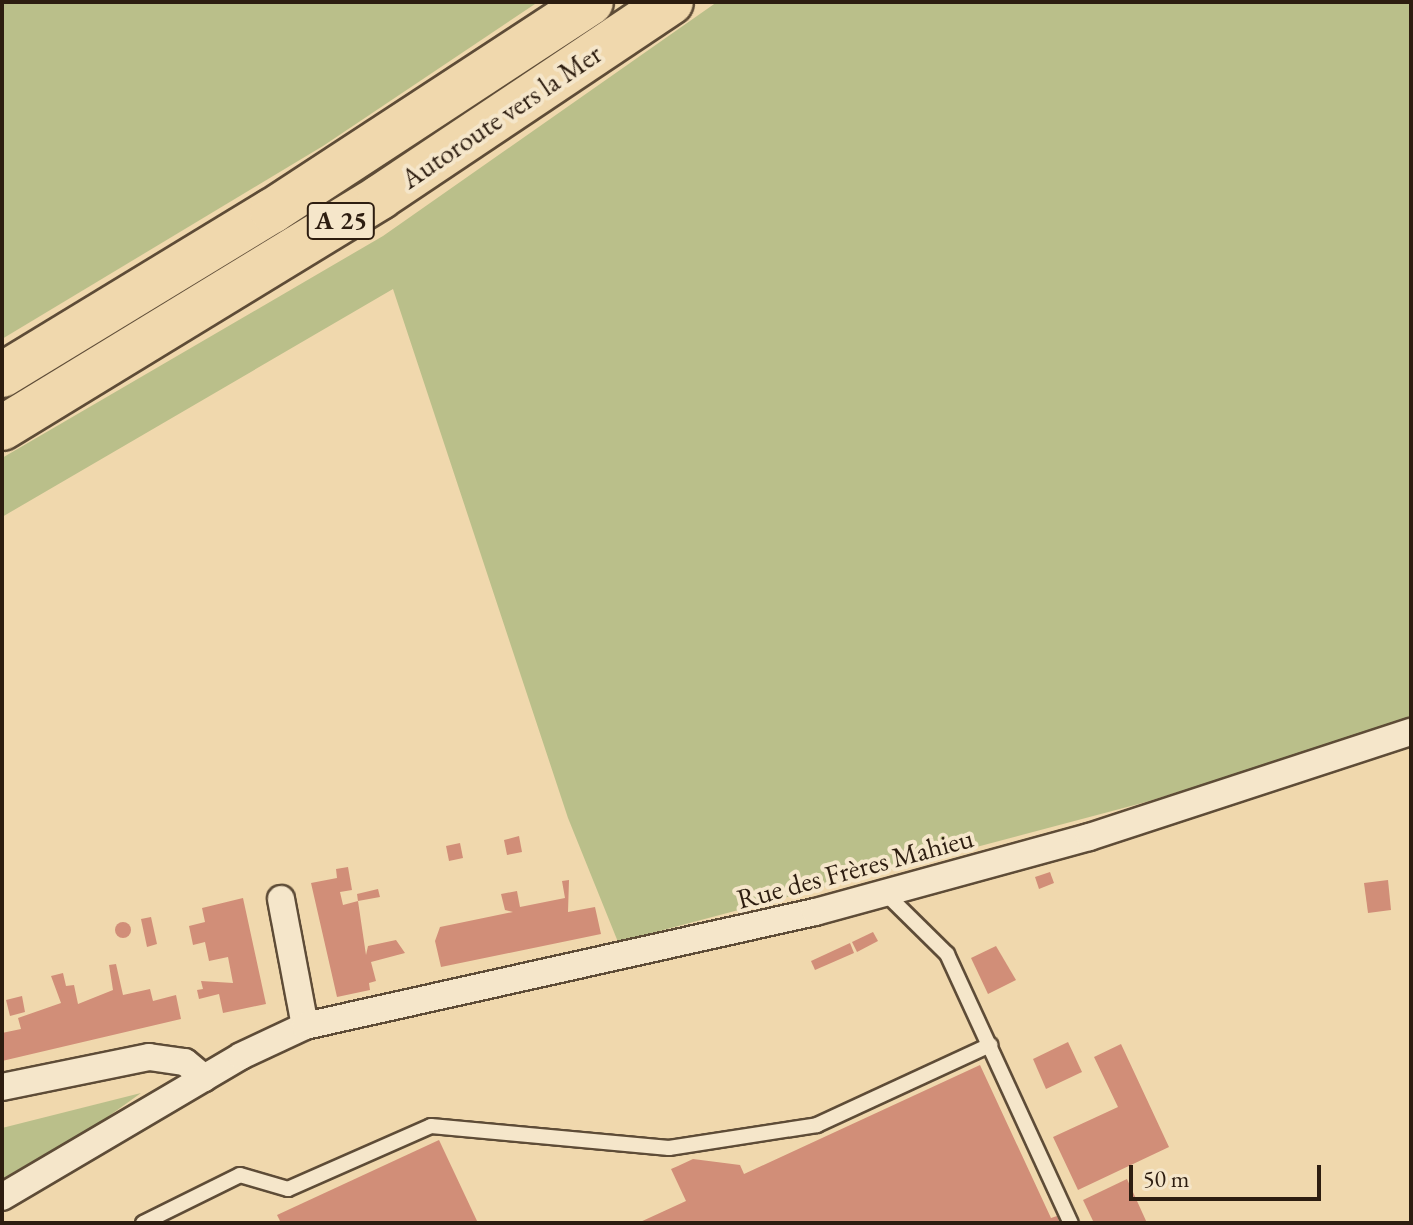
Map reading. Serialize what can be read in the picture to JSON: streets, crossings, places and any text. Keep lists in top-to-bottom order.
{
  "streets": {
    "highway": ["Autoroute vers la Mer", "A 25"],
    "street": ["Rue des Frères Mahieu"]
  },
  "scale_bar": "50 m"
}
